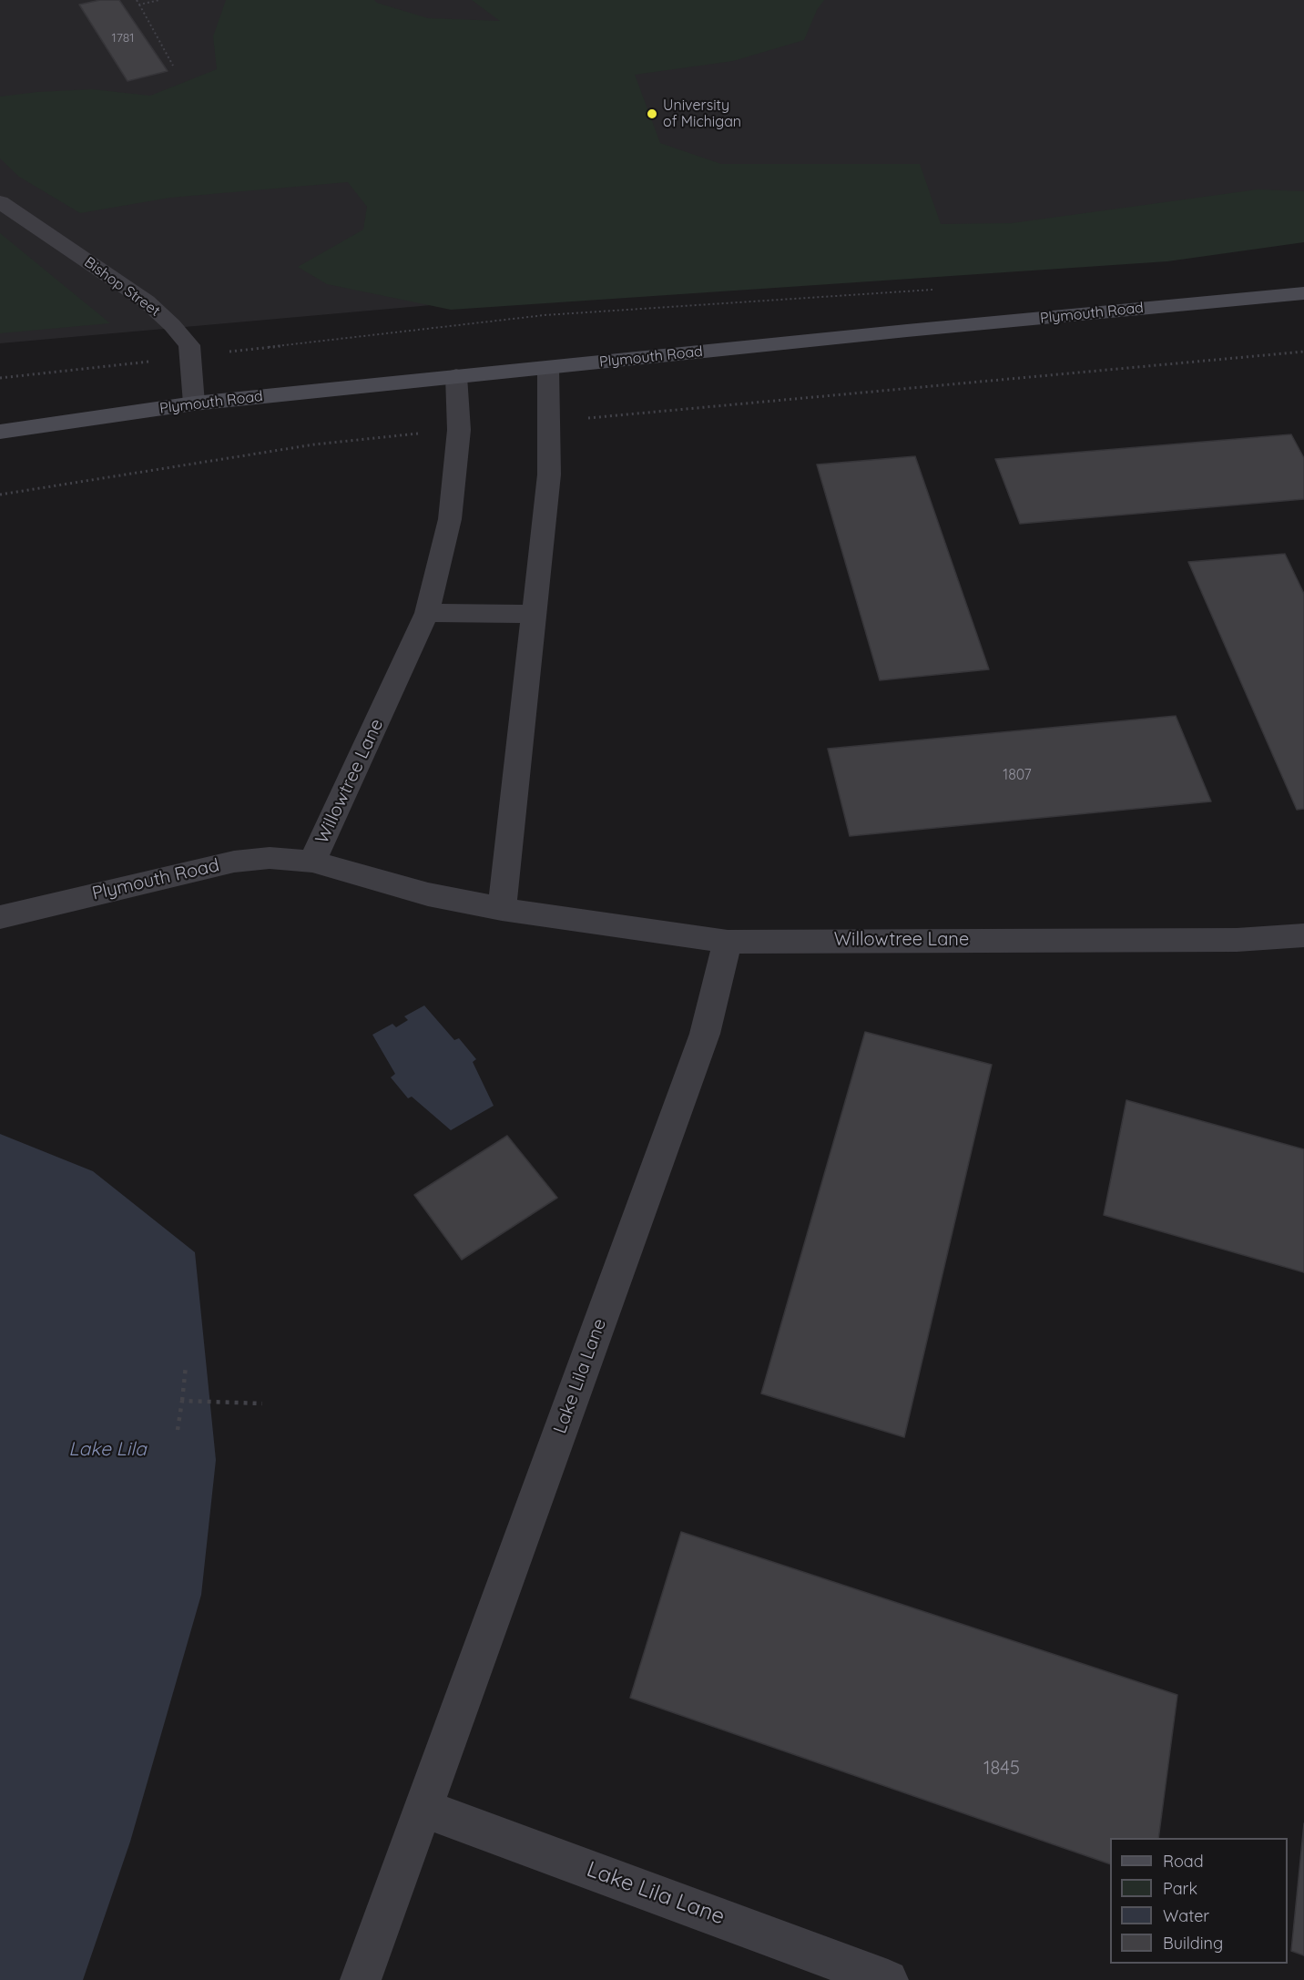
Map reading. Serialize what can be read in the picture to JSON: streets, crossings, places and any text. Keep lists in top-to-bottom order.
{
  "streets": {
    "main road": ["Plymouth Road"],
    "street": ["Bishop Street", "Willowtree Lane", "Lake Lila Lane"]
  },
  "crossings": [
    ["Bishop Street", "Plymouth Road"],
    ["Plymouth Road", "Willowtree Lane"],
    ["Willowtree Lane", "Lake Lila Lane"]
  ],
  "water": ["Lake Lila"],
  "places": ["University of Michigan"],
  "house_numbers": ["1781", "1807", "1845"],
  "legend": [
    "Road",
    "Park",
    "Water",
    "Building"
  ]
}
